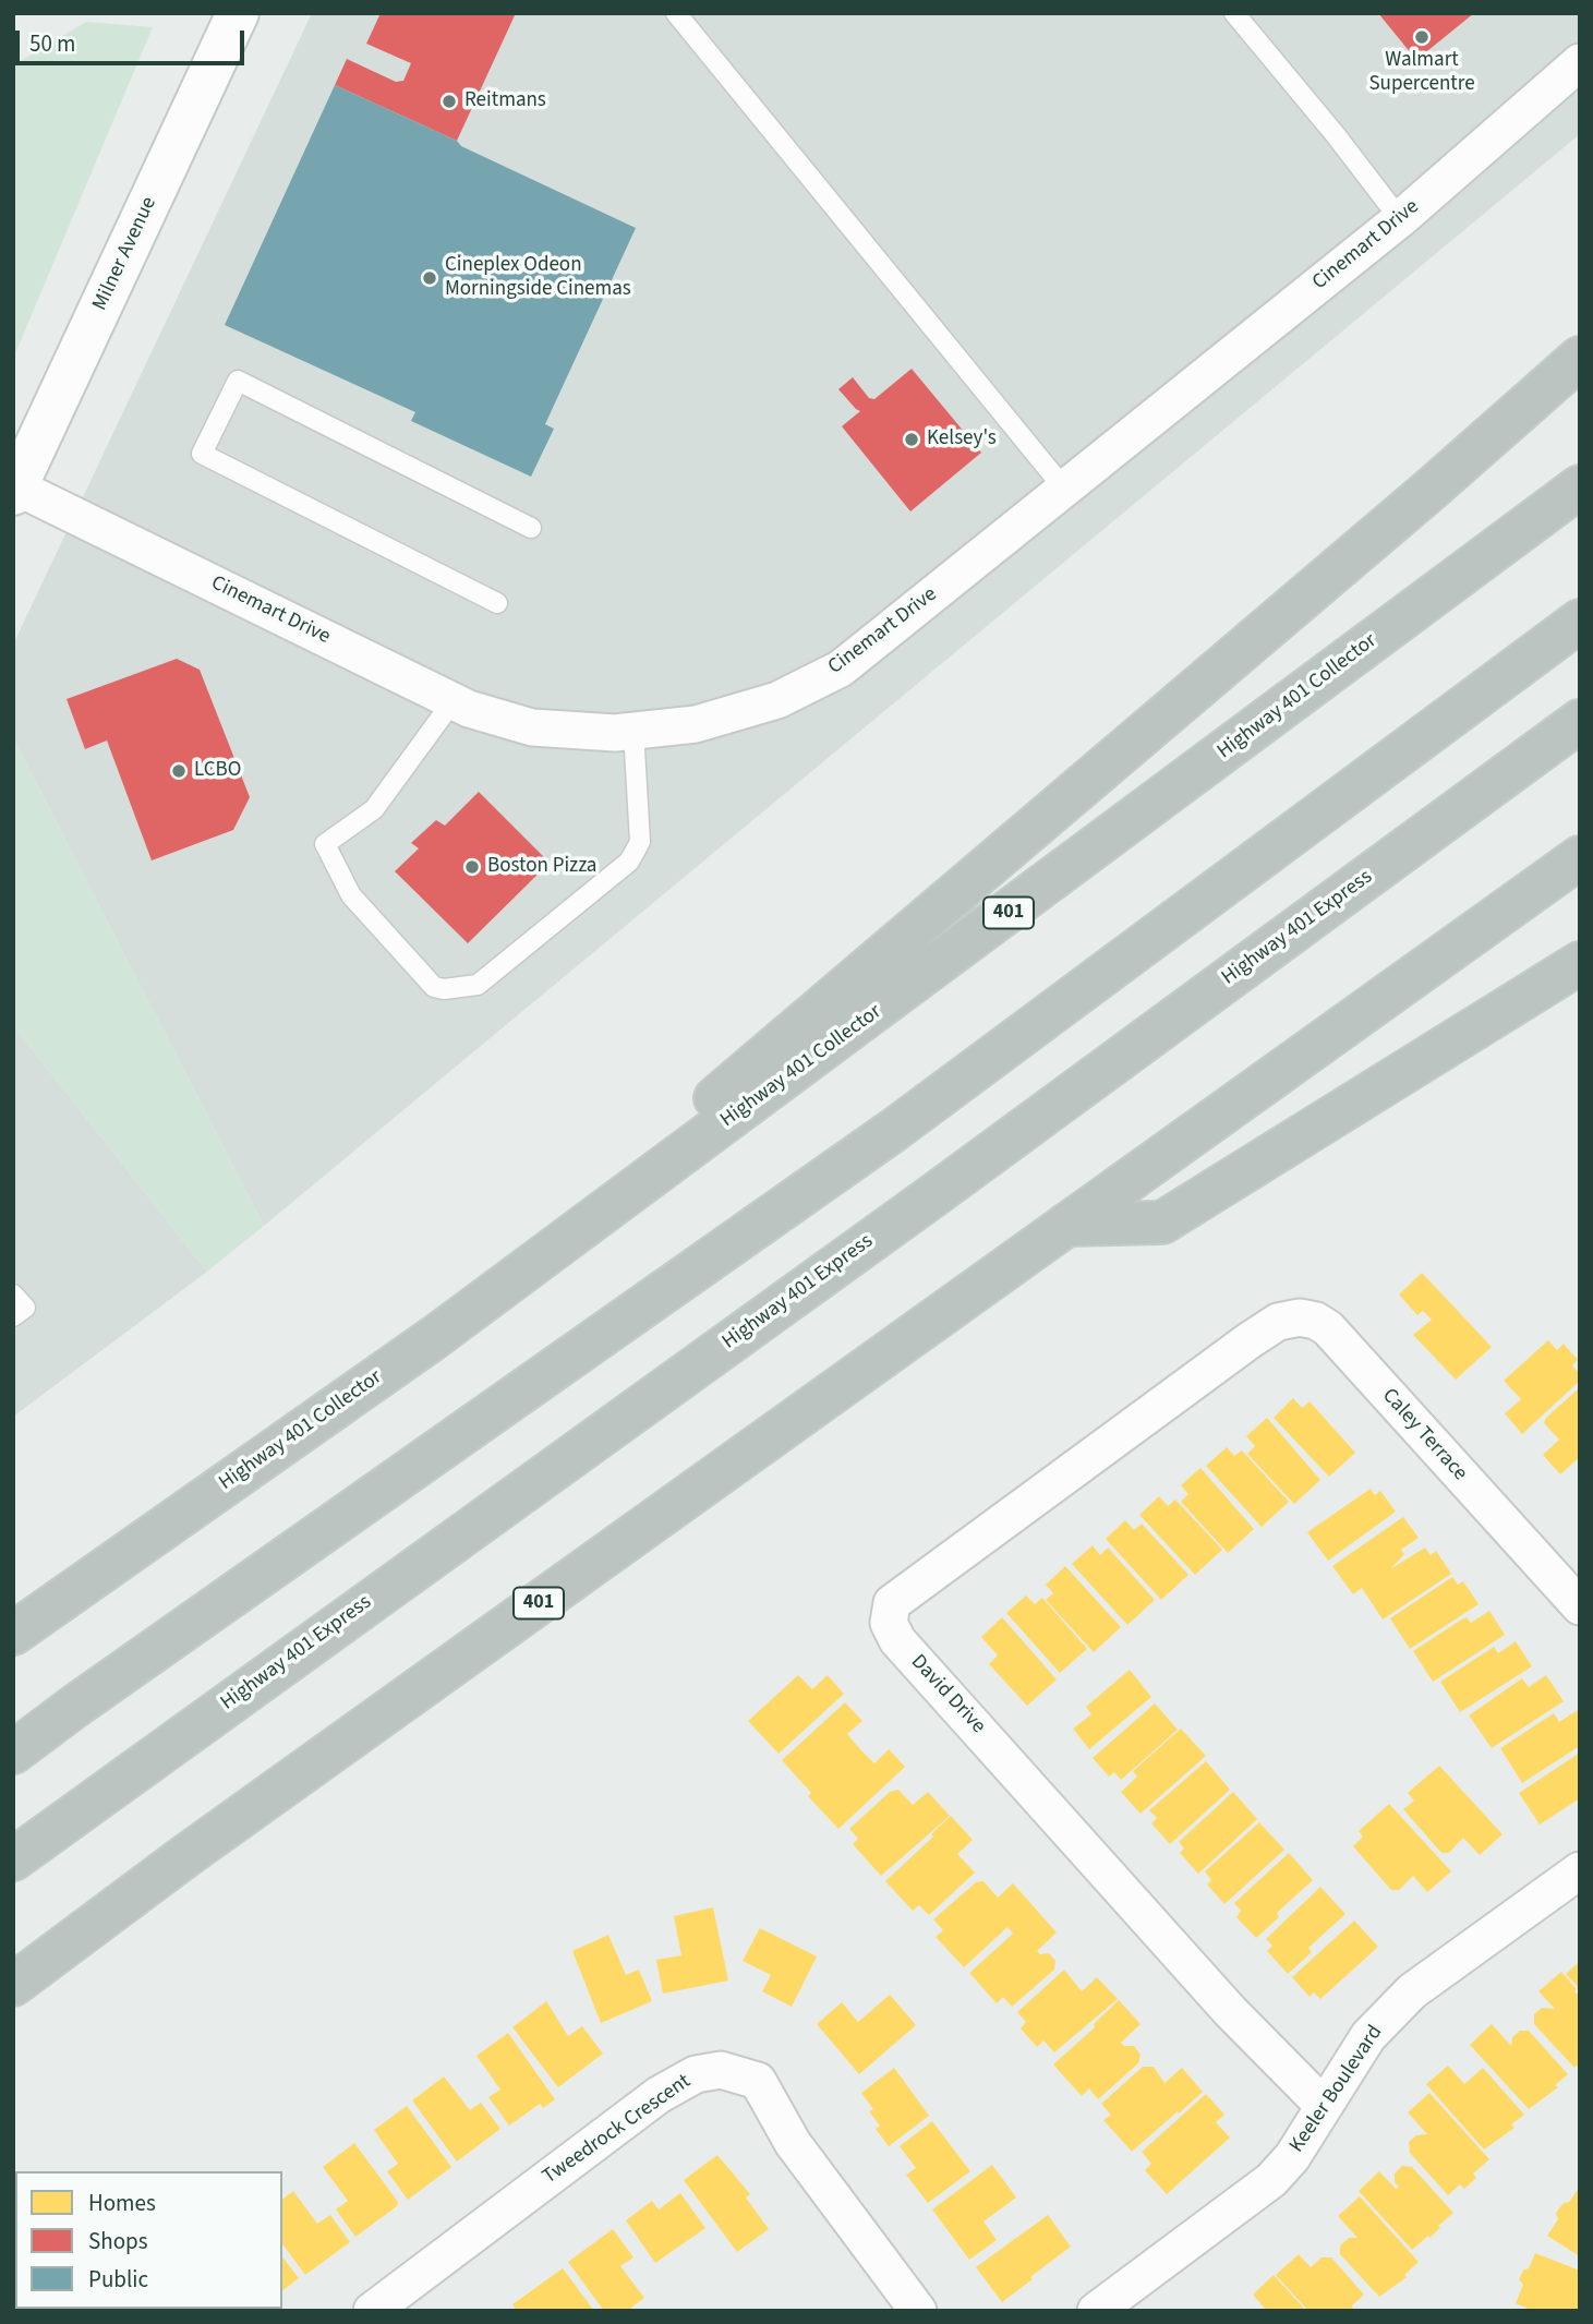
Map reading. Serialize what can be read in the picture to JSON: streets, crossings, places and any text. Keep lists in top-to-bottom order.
{
  "streets": {
    "highway": ["Highway 401 Collector", "401", "Highway 401 Express"],
    "main road": ["Milner Avenue"],
    "street": [
      "Cinemart Drive",
      "Caley Terrace",
      "David Drive",
      "Keeler Boulevard",
      "Tweedrock Crescent"
    ]
  },
  "crossings": [
    ["Cinemart Drive", "Milner Avenue"],
    ["Caley Terrace", "David Drive"],
    ["David Drive", "Keeler Boulevard"]
  ],
  "places": [
    "Walmart Supercentre",
    "Reitmans",
    "Cineplex Odeon Morningside Cinemas",
    "Kelsey's",
    "LCBO",
    "Boston Pizza"
  ],
  "legend": ["Homes", "Shops", "Public"],
  "scale_bar": "50 m"
}
